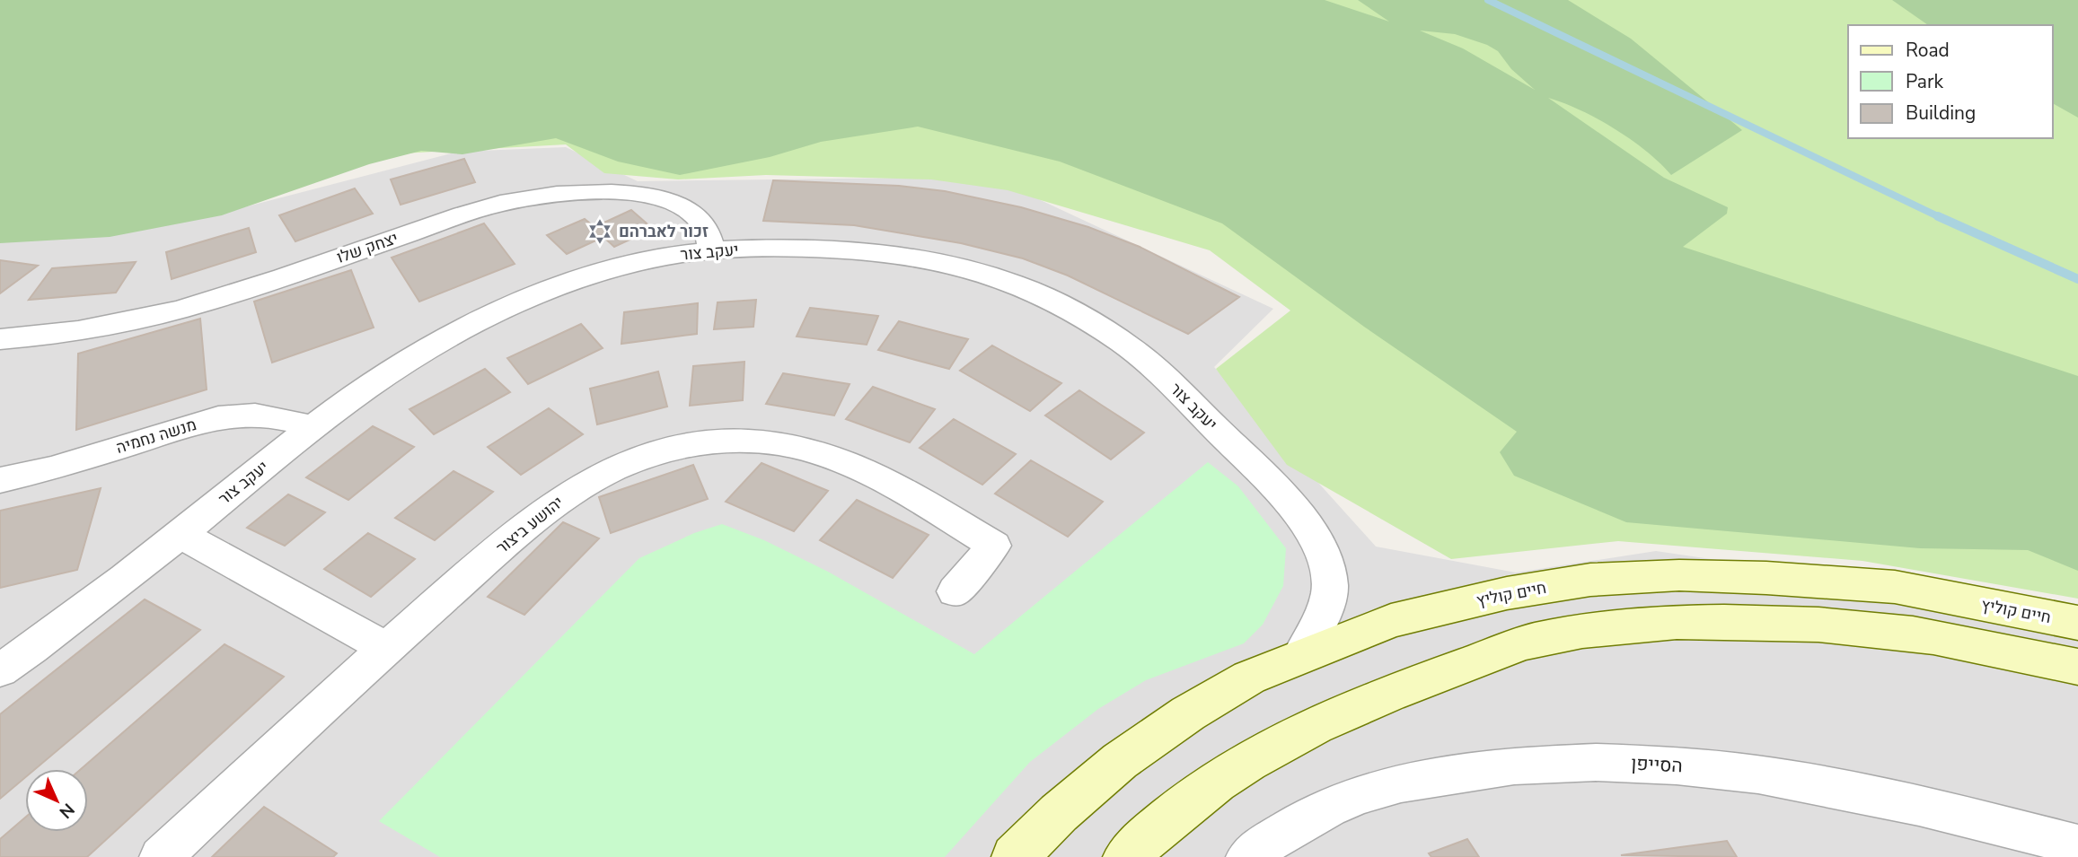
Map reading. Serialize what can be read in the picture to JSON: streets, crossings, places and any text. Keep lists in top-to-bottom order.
{
  "streets": {
    "main road": ["חיים קוליץ"],
    "street": [
      "יצחק שלו",
      "יעקב צור",
      "מנשה נחמיה",
      "יהושע ביצור",
      "הסייפן"
    ]
  },
  "crossings": [
    ["יצחק שלו", "יעקב צור"],
    ["יעקב צור", "מנשה נחמיה"],
    ["יעקב צור", "חיים קוליץ"]
  ],
  "places": {
    "synagogue": ["זכור לאברהם"]
  },
  "legend": ["Road", "Park", "Building"],
  "north": "bottom right"
}
